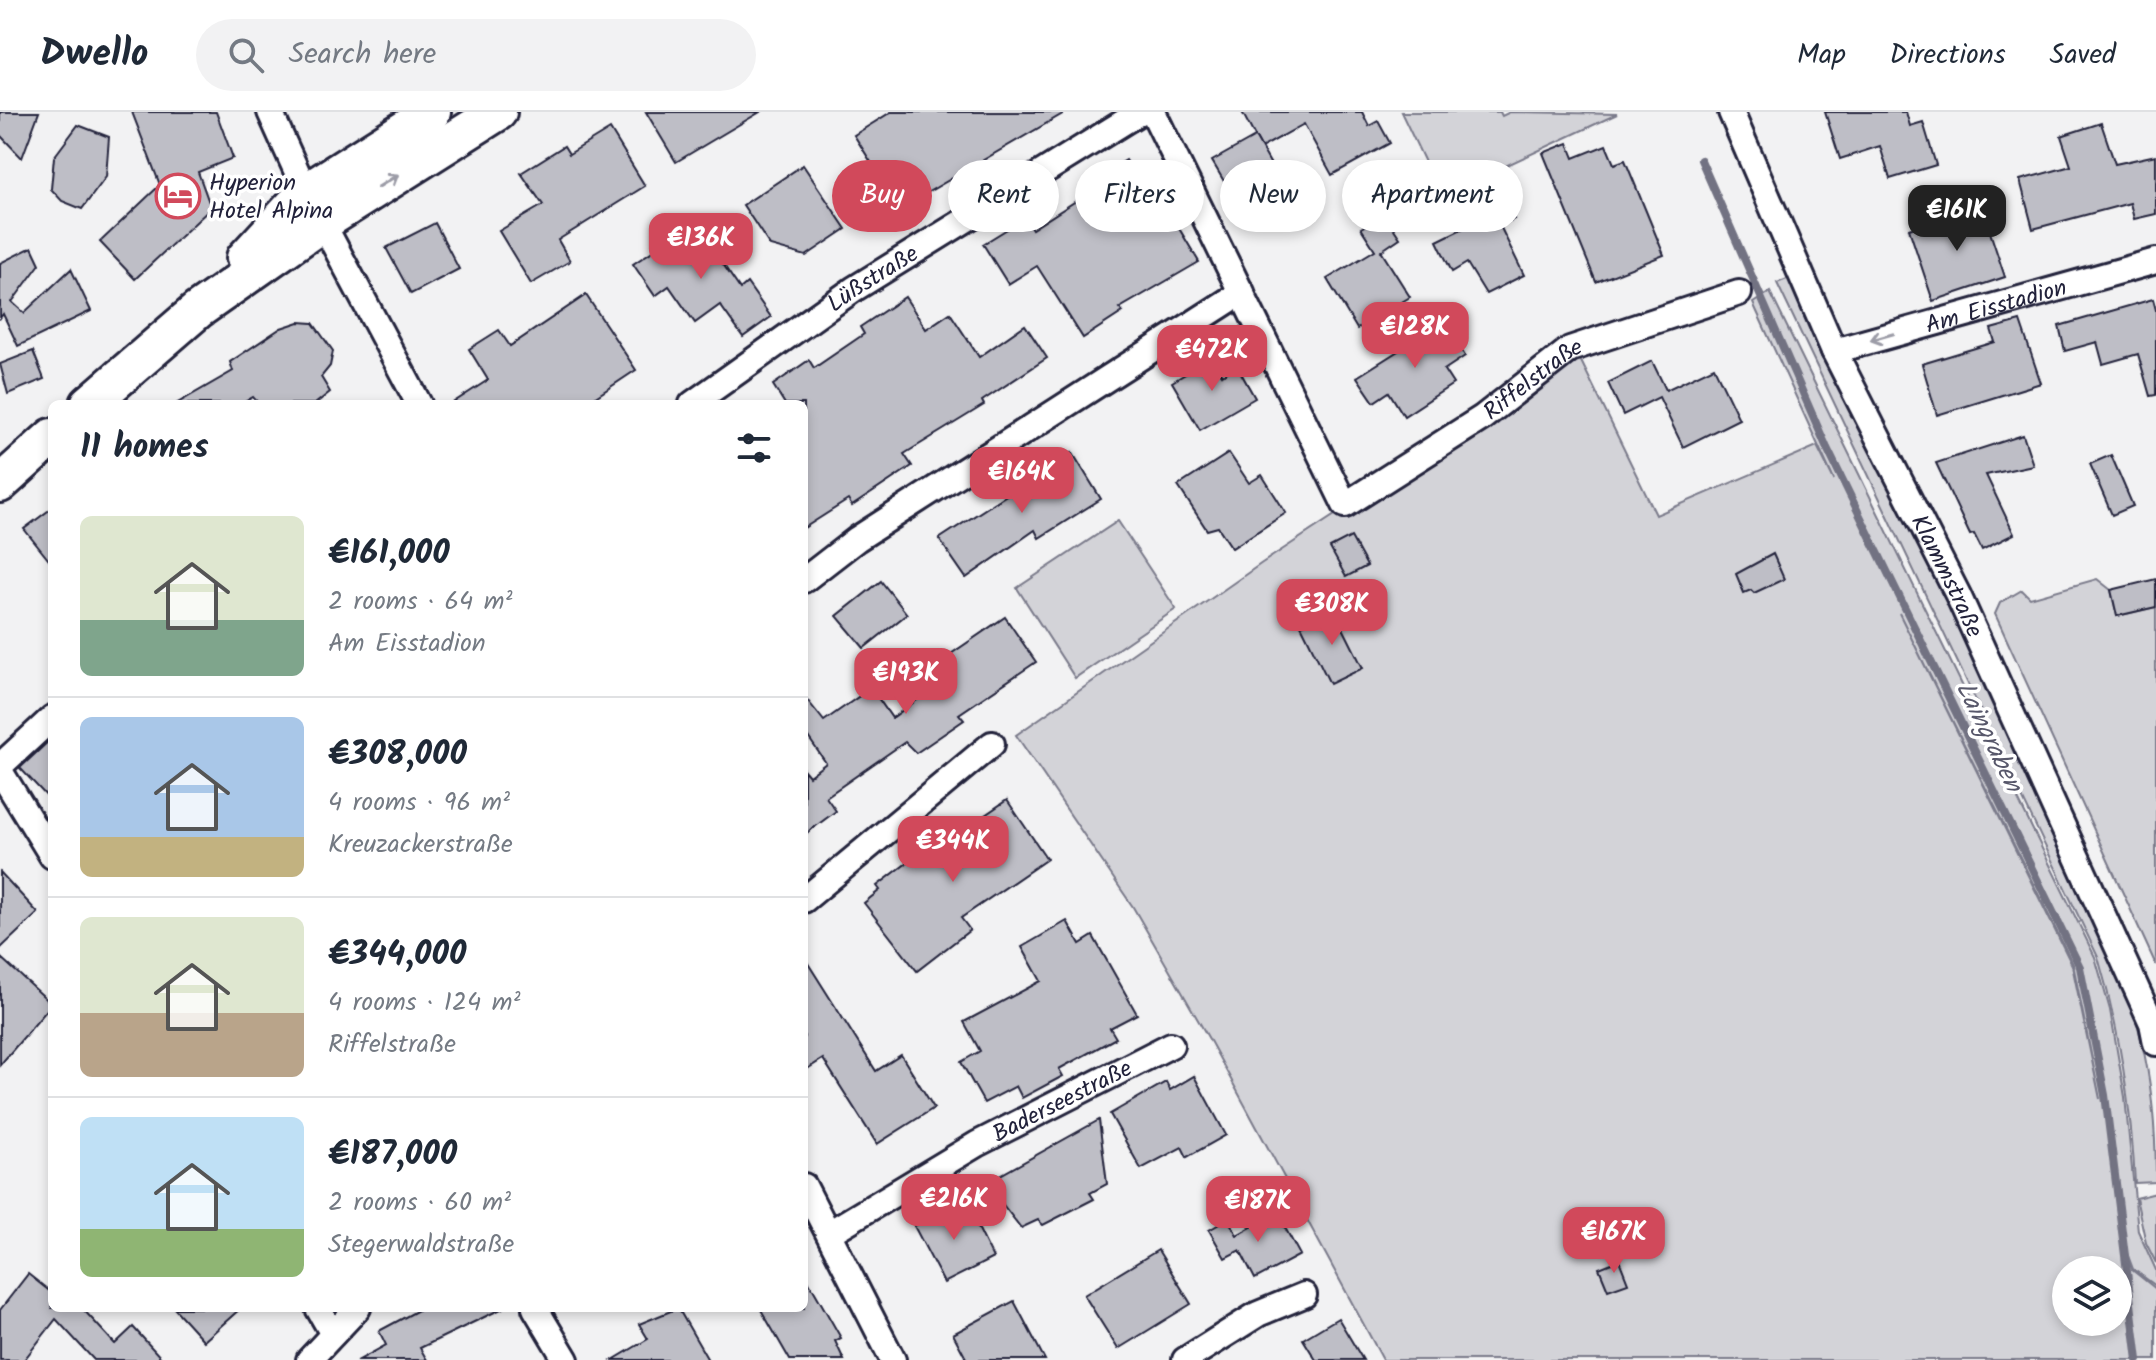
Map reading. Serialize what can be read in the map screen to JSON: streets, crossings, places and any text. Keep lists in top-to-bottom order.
{
  "streets": {
    "street": [
      "Lüßstraße",
      "Am Eisstadion",
      "Riffelstraße",
      "Klammstraße",
      "Baderseestraße"
    ]
  },
  "crossings": [
    ["Am Eisstadion", "Klammstraße"]
  ],
  "one_way": ["Am Eisstadion"],
  "water": ["Laingraben"],
  "places": {
    "hotel": ["Hyperion Hotel Alpina"]
  },
  "page": {
    "header": "Dwello",
    "search": "Search here",
    "nav": ["Map", "Directions", "Saved"],
    "chip": [
      "Buy",
      "Rent",
      "Filters",
      "New",
      "Apartment"
    ],
    "price": [
      "€161K",
      "€136K",
      "€128K",
      "€472K",
      "€164K",
      "€308K",
      "€193K",
      "€344K",
      "€216K",
      "€187K",
      "€167K"
    ],
    "heading": "11 homes",
    "list": [
      {
        "name": "€161,000",
        "note": "2 rooms · 64 m² · Am Eisstadion"
      },
      {
        "name": "€308,000",
        "note": "4 rooms · 96 m² · Kreuzackerstraße"
      },
      {
        "name": "€344,000",
        "note": "4 rooms · 124 m² · Riffelstraße"
      },
      {
        "name": "€187,000",
        "note": "2 rooms · 60 m² · Stegerwaldstraße"
      }
    ]
  }
}
